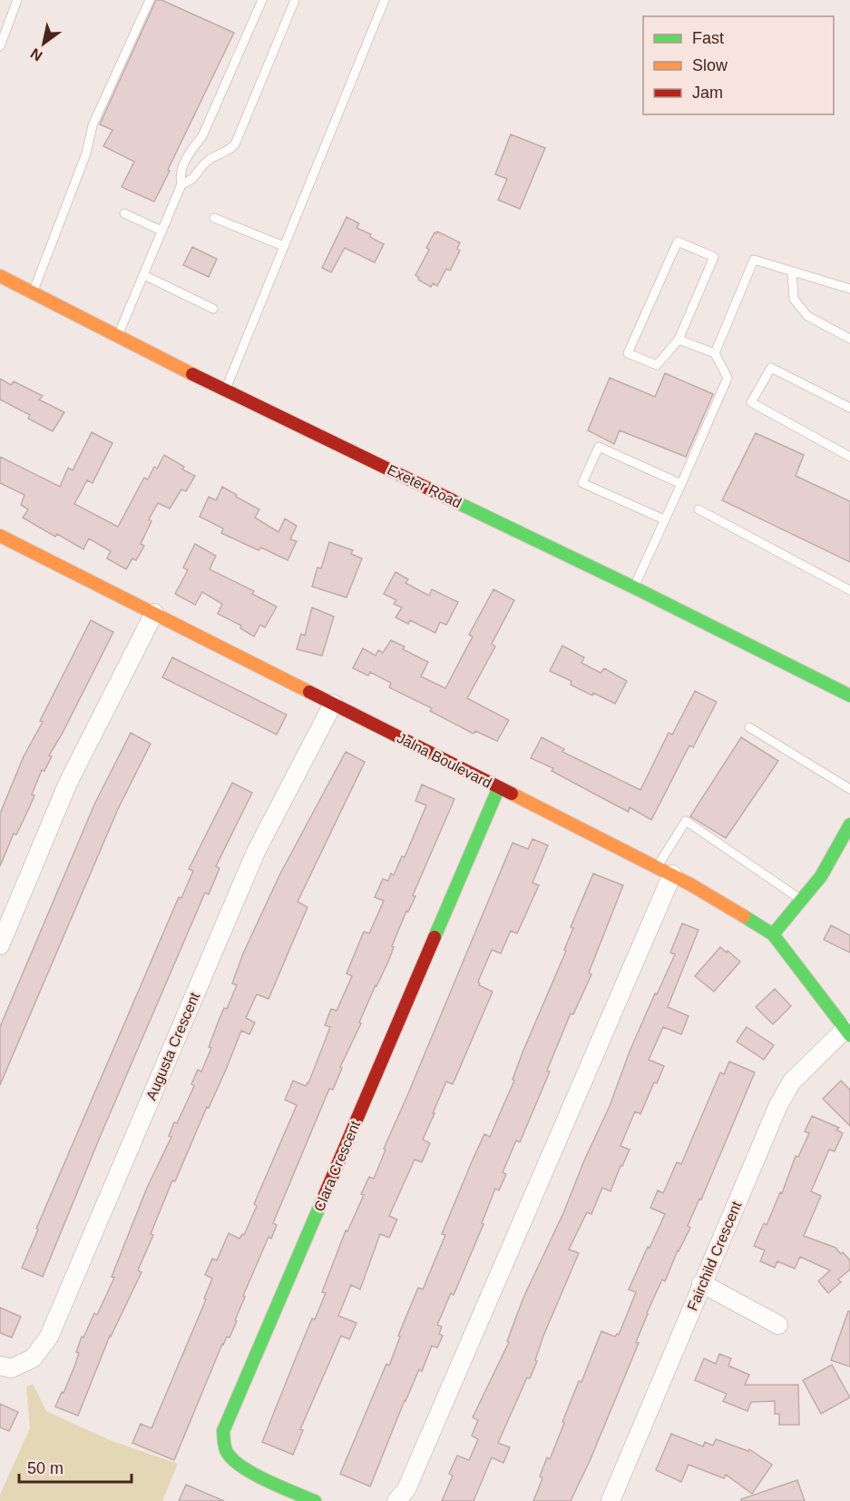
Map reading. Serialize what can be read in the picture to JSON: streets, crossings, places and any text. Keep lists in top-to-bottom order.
{
  "streets": {
    "street": [
      "Exeter Road",
      "Jalna Boulevard",
      "Augusta Crescent",
      "Clara Crescent",
      "Fairchild Crescent"
    ]
  },
  "crossings": [
    ["Jalna Boulevard", "Augusta Crescent"],
    ["Jalna Boulevard", "Clara Crescent"],
    ["Jalna Boulevard", "Fairchild Crescent"]
  ],
  "legend": ["Fast", "Slow", "Jam"],
  "scale_bar": "50 m",
  "north": "bottom left"
}
